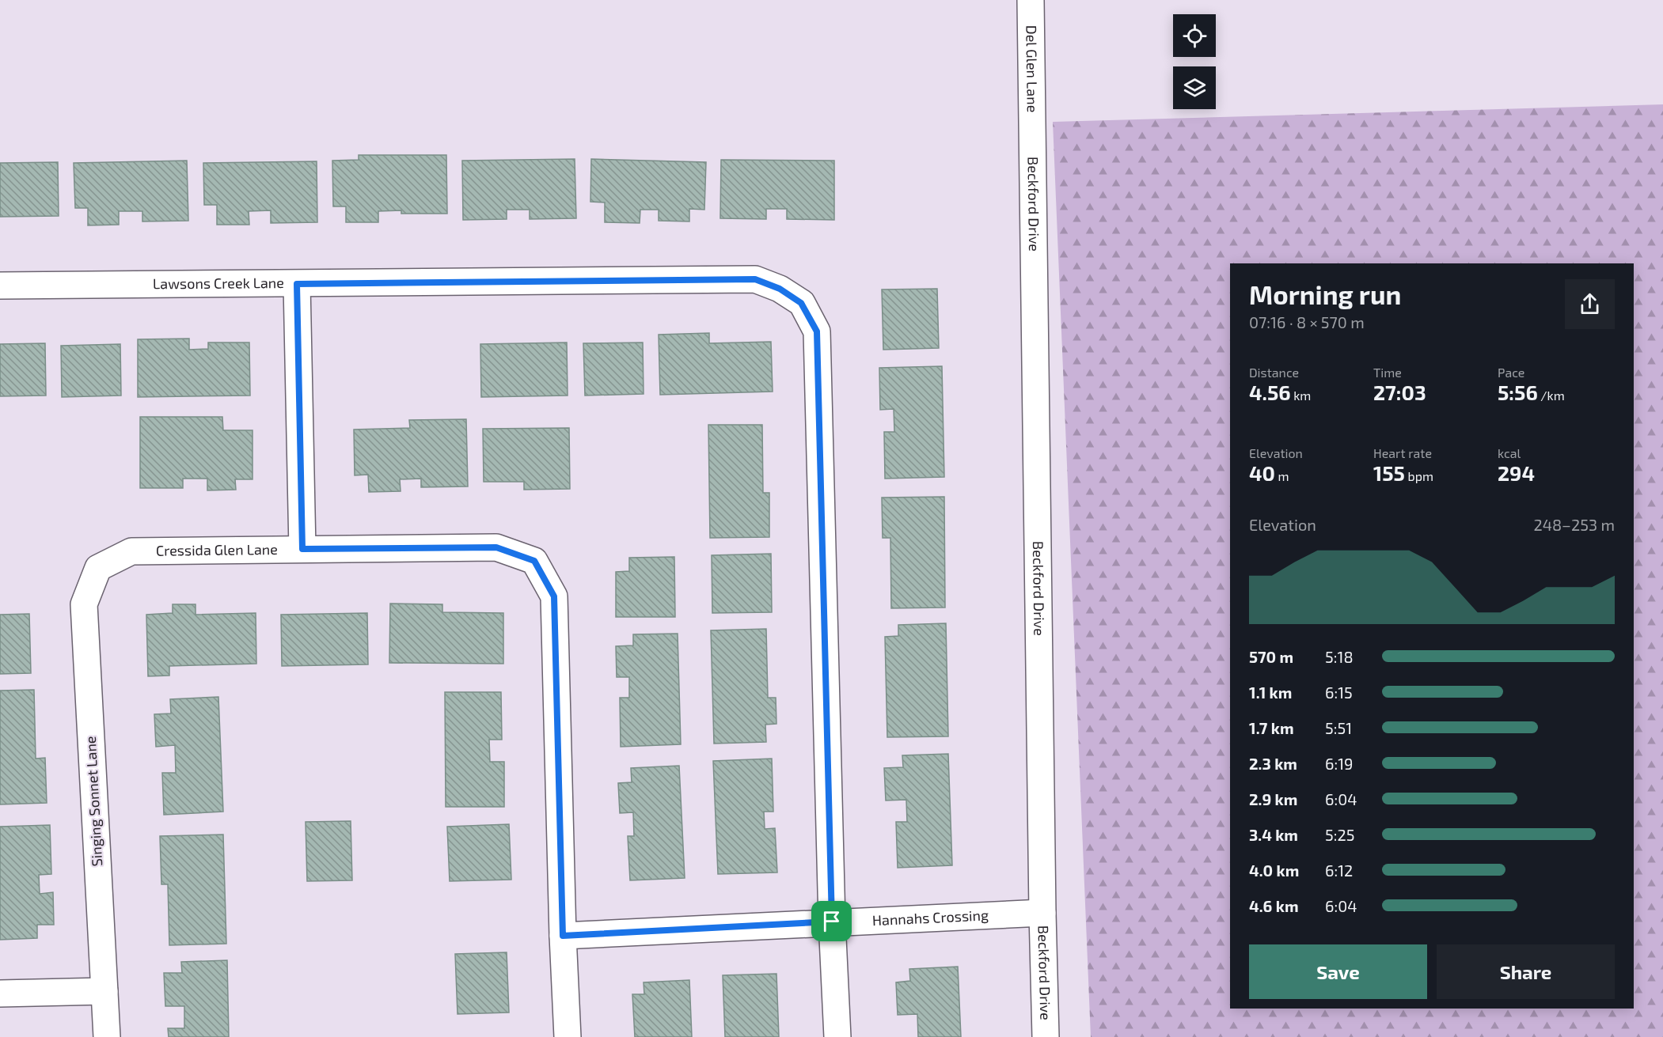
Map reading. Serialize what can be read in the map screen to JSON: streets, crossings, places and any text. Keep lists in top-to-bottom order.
{
  "streets": {
    "street": [
      "Del Glen Lane",
      "Beckford Drive",
      "Lawsons Creek Lane",
      "Cressida Glen Lane",
      "Singing Sonnet Lane",
      "Hannahs Crossing"
    ]
  },
  "crossings": [
    ["Del Glen Lane", "Beckford Drive"],
    ["Beckford Drive", "Hannahs Crossing"],
    ["Lawsons Creek Lane", "Hannahs Crossing"],
    ["Cressida Glen Lane", "Singing Sonnet Lane"],
    ["Cressida Glen Lane", "Hannahs Crossing"]
  ],
  "page": {
    "heading": ["Morning run", "07:16 · 8 × 570 m"],
    "stats": [
      ["Distance", "4.56 km"],
      ["Time", "27:03"],
      ["Pace", "5:56 /km"],
      ["Elevation", "40 m"],
      ["Heart rate", "155 bpm"],
      ["kcal", "294"]
    ],
    "chart": ["Elevation", "248–253 m"],
    "list": [
      {
        "name": "570 m",
        "note": "5:18"
      },
      {
        "name": "1.1 km",
        "note": "6:15"
      },
      {
        "name": "1.7 km",
        "note": "5:51"
      },
      {
        "name": "2.3 km",
        "note": "6:19"
      },
      {
        "name": "2.9 km",
        "note": "6:04"
      },
      {
        "name": "3.4 km",
        "note": "5:25"
      },
      {
        "name": "4.0 km",
        "note": "6:12"
      },
      {
        "name": "4.6 km",
        "note": "6:04"
      }
    ],
    "buttons": ["Save", "Share"]
  }
}
